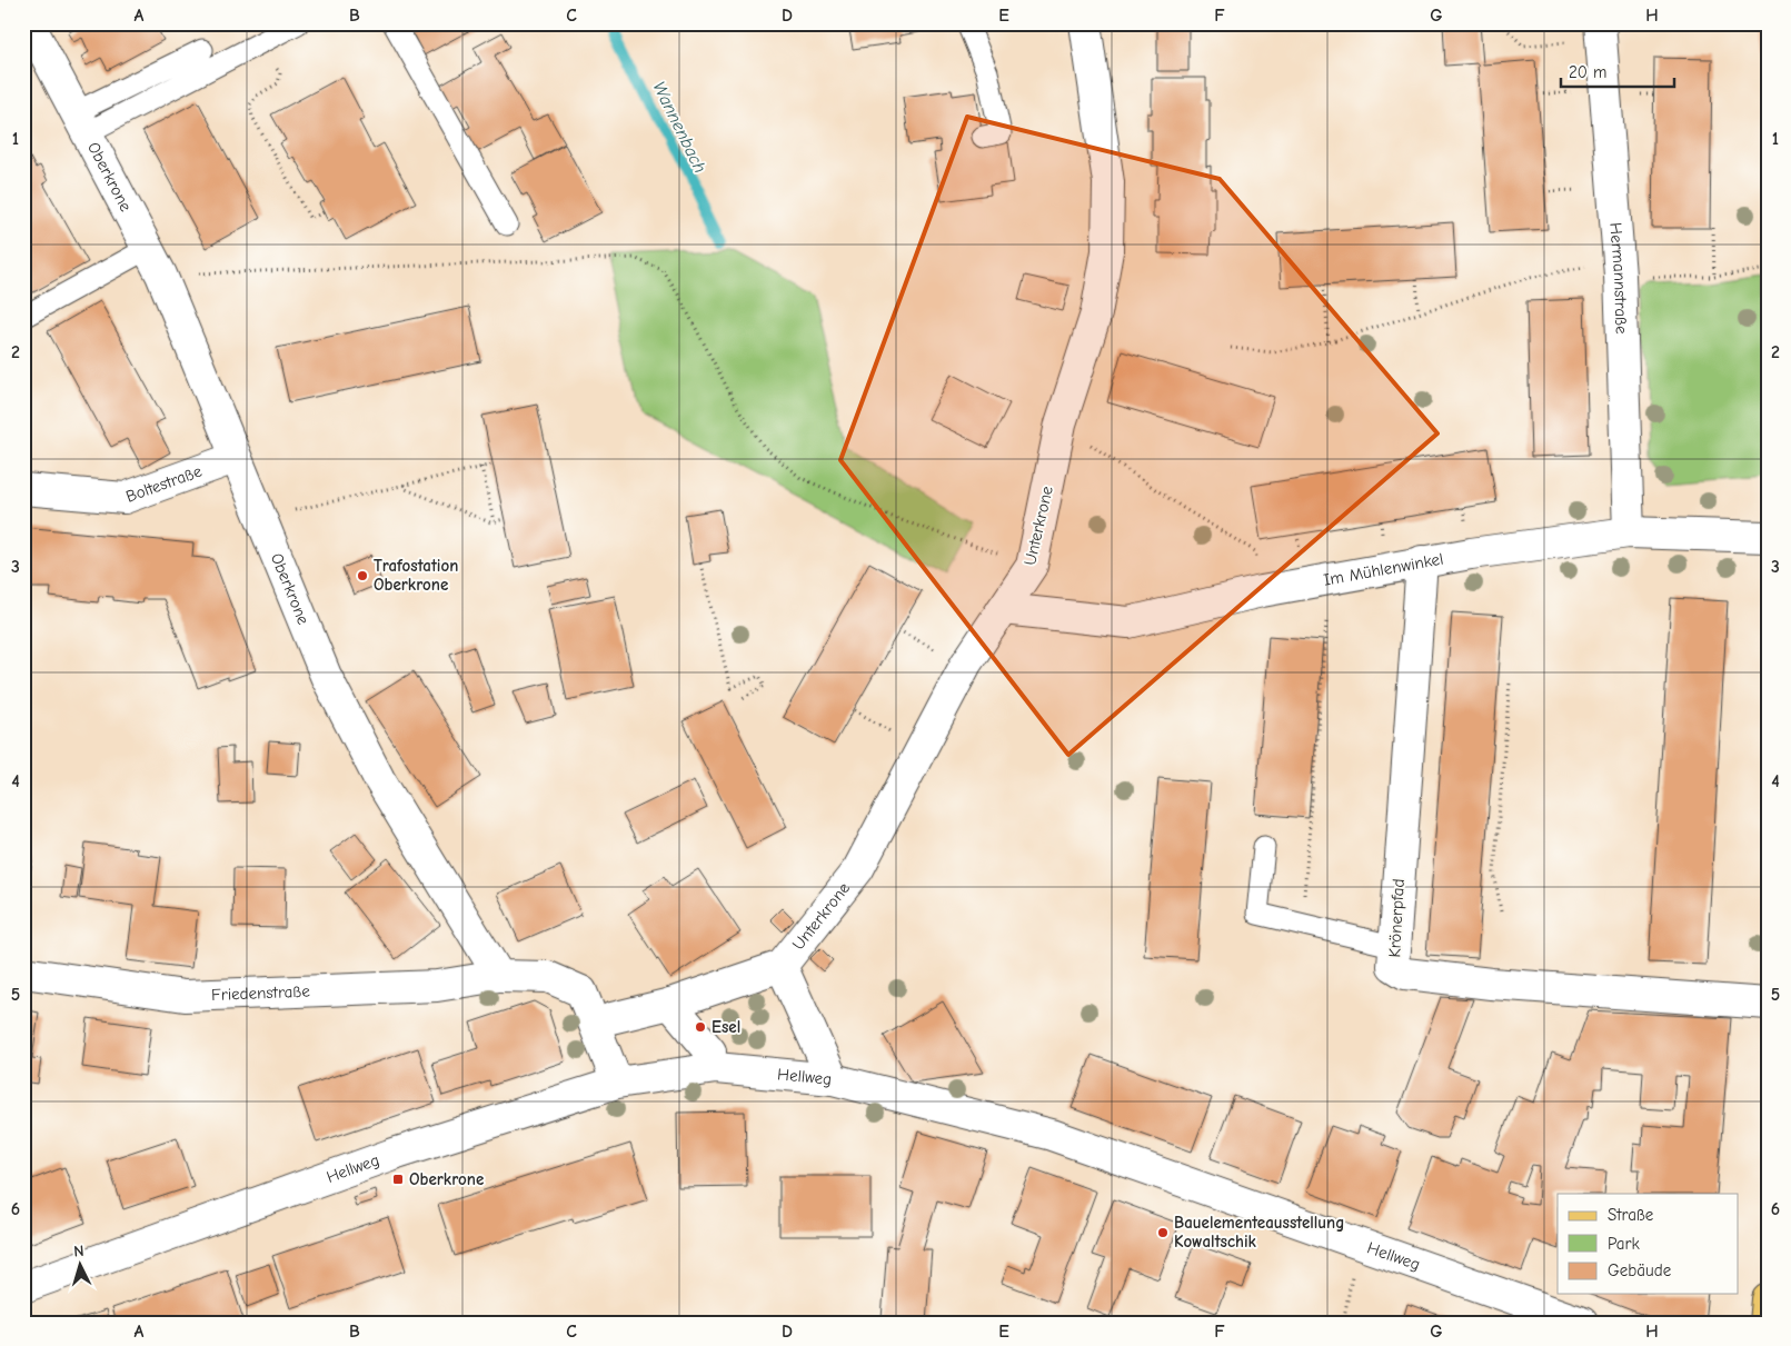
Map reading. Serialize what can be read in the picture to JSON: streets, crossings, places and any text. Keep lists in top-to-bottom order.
{
  "streets": {
    "street": [
      "Oberkrone",
      "Hermannstraße",
      "Boltestraße",
      "Unterkrone",
      "Im Mühlenwinkel",
      "Krönerpfad",
      "Friedenstraße",
      "Hellweg"
    ]
  },
  "crossings": [
    ["Oberkrone", "Boltestraße"],
    ["Oberkrone", "Friedenstraße"],
    ["Hermannstraße", "Im Mühlenwinkel"],
    ["Unterkrone", "Im Mühlenwinkel"],
    ["Unterkrone", "Hellweg"],
    ["Im Mühlenwinkel", "Krönerpfad"]
  ],
  "water": ["Wannenbach"],
  "places": {
    "other": ["Trafostation Oberkrone", "Esel", "Bauelementeausstellung Kowaltschik"],
    "transit": ["Oberkrone"]
  },
  "legend": ["Straße", "Park", "Gebäude"],
  "scale_bar": "20 m",
  "north": "top",
  "grid": {
    "columns": [
      "A",
      "B",
      "C",
      "D",
      "E",
      "F",
      "G",
      "H"
    ],
    "rows": [
      "1",
      "2",
      "3",
      "4",
      "5",
      "6"
    ]
  }
}
